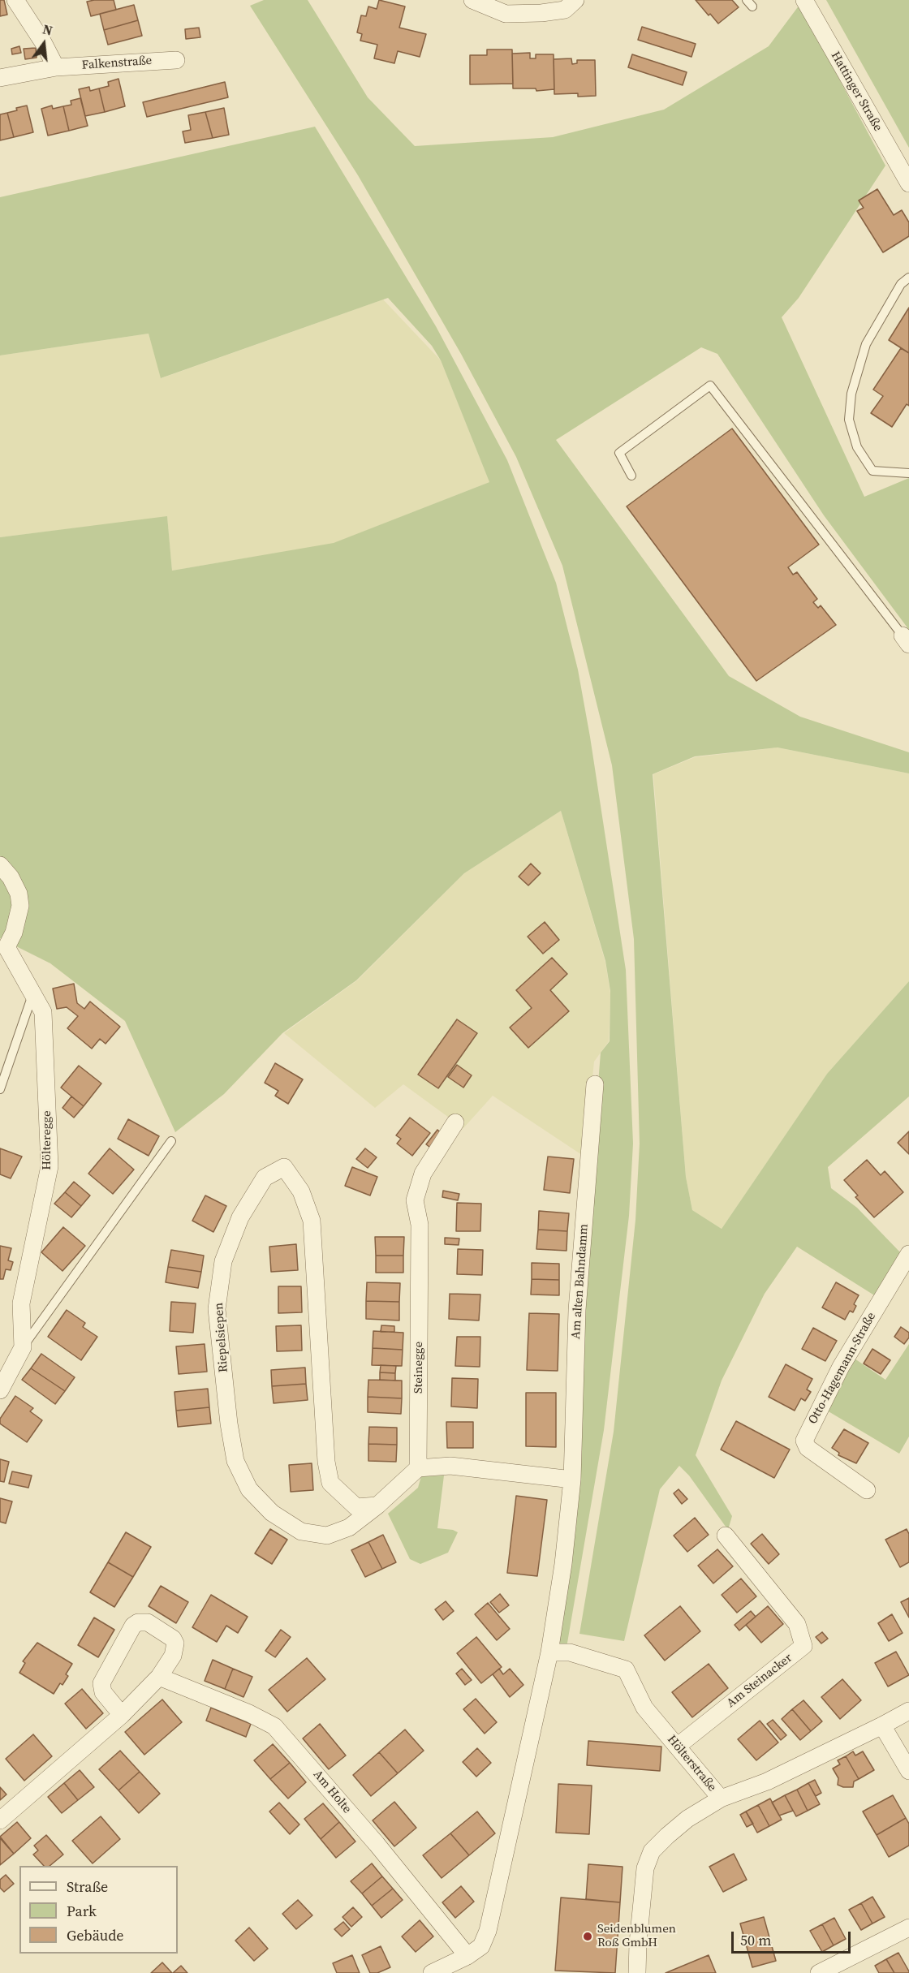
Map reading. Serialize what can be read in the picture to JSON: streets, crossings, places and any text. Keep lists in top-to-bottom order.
{
  "streets": {
    "street": [
      "Falkenstraße",
      "Hattinger Straße",
      "Hölteregge",
      "Am alten Bahndamm",
      "Riepelsiepen",
      "Steinegge",
      "Otto-Hagemann-Straße",
      "Am Steinacker",
      "Hölterstraße",
      "Am Holte"
    ]
  },
  "crossings": [
    ["Riepelsiepen", "Steinegge"],
    ["Am Steinacker", "Hölterstraße"]
  ],
  "places": ["Seidenblumen Roß GmbH"],
  "legend": ["Straße", "Park", "Gebäude"],
  "scale_bar": "50 m",
  "north": "top"
}
